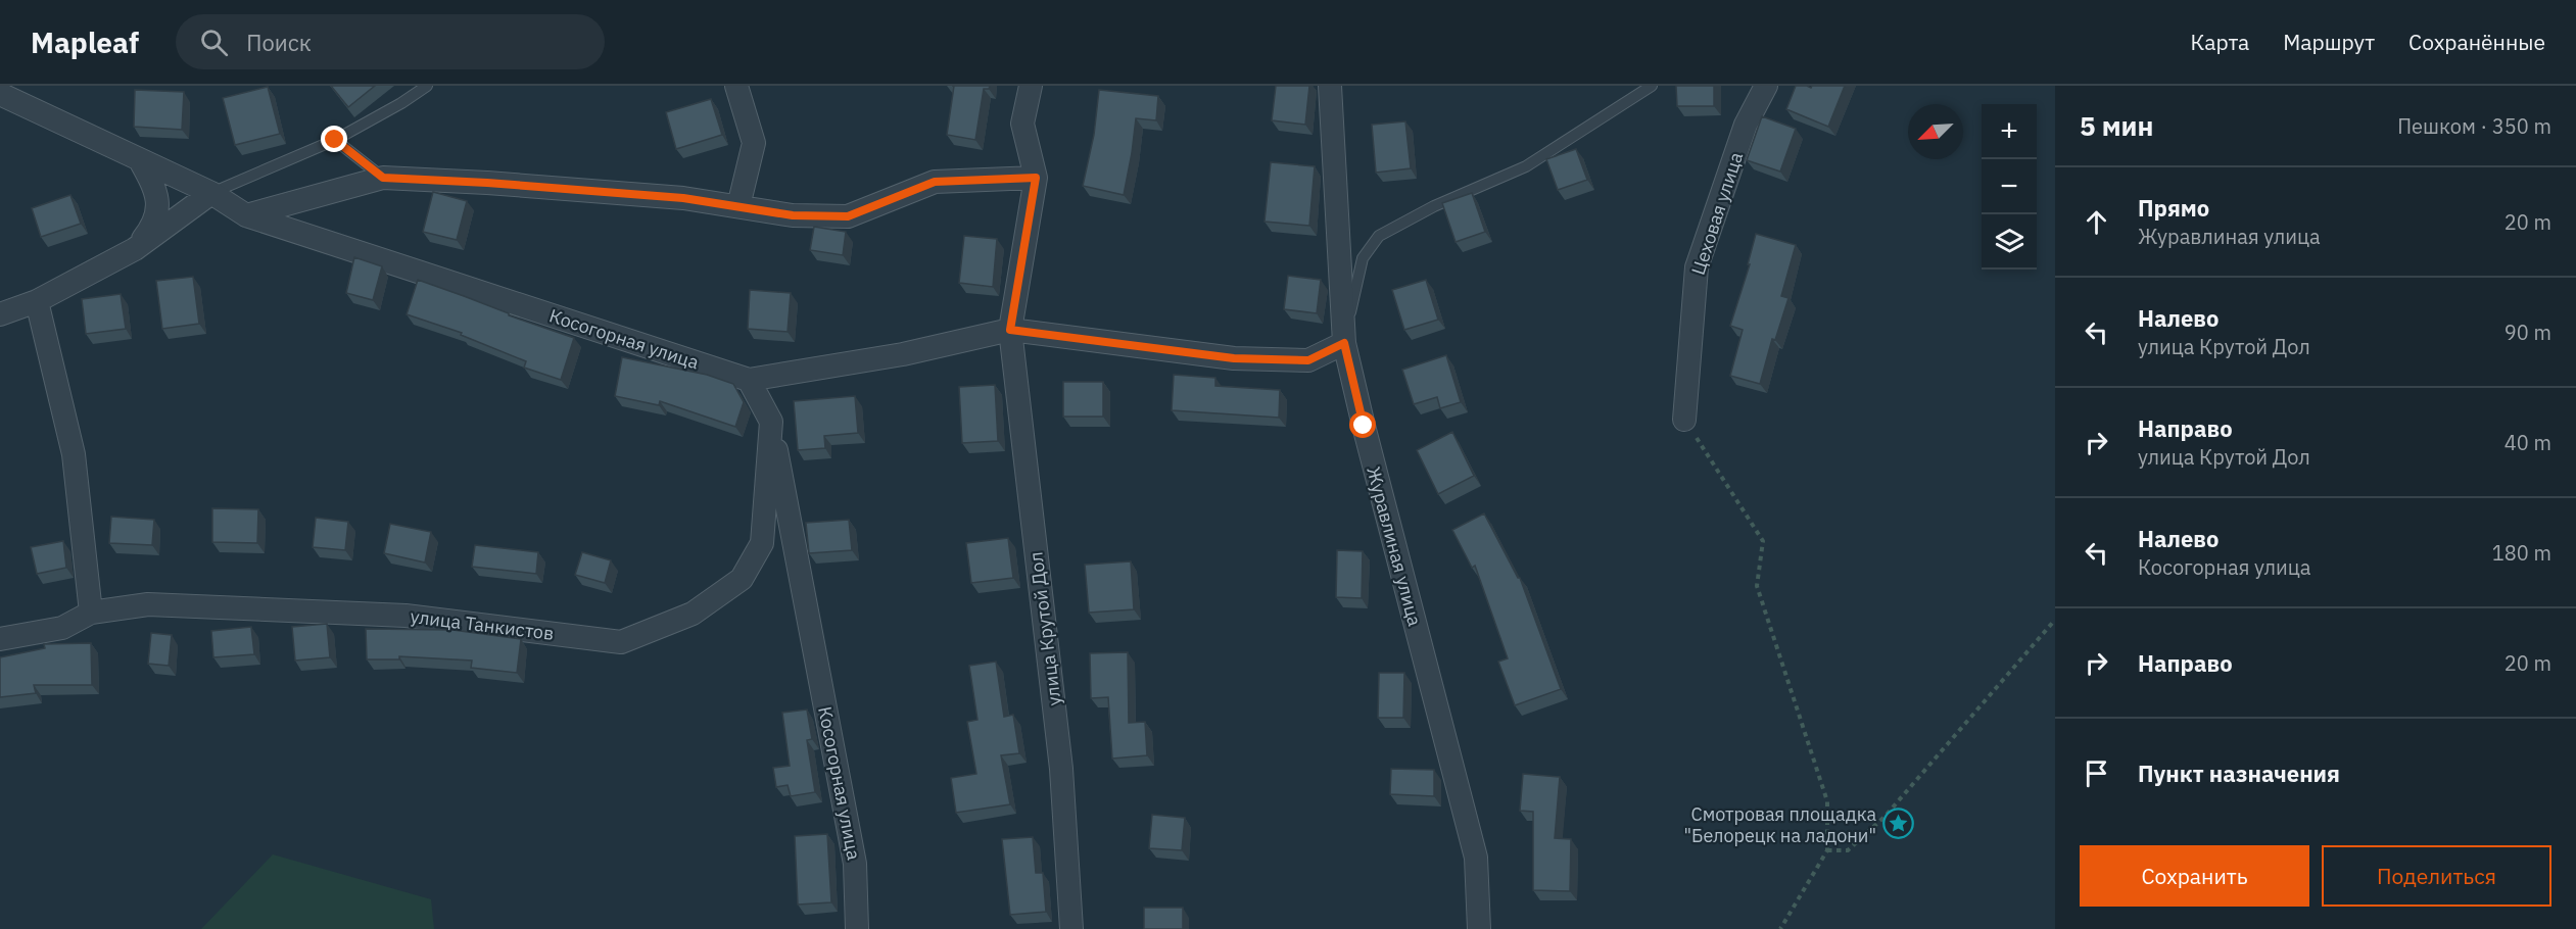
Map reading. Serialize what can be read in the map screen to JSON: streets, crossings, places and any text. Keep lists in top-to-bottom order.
{
  "streets": {
    "street": [
      "Цеховая улица",
      "Косогорная улица",
      "Журавлиная улица",
      "улица Танкистов",
      "улица Крутой Дол"
    ]
  },
  "crossings": [
    ["Косогорная улица", "улица Танкистов"],
    ["Косогорная улица", "улица Крутой Дол"]
  ],
  "places": {
    "place": ["Смотровая площадка \"Белорецк на ладони\""]
  },
  "north": "bottom left",
  "page": {
    "header": "Mapleaf",
    "search": "Поиск",
    "nav": ["Карта", "Маршрут", "Сохранённые"],
    "heading": ["5 мин", "Пешком · 350 m"],
    "map_buttons": ["+", "−"],
    "list": [
      ["Прямо", "Журавлиная улица", "20 m"],
      ["Налево", "улица Крутой Дол", "90 m"],
      ["Направо", "улица Крутой Дол", "40 m"],
      ["Налево", "Косогорная улица", "180 m"],
      ["Направо", "20 m"],
      "Пункт назначения"
    ],
    "buttons": ["Сохранить", "Поделиться"]
  }
}
